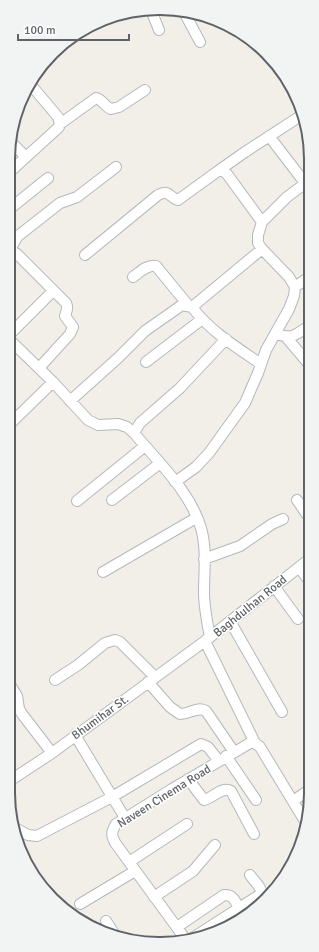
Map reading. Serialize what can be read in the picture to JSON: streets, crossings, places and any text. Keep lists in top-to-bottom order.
{
  "streets": {
    "street": ["Baghdulhan Road", "Bhumihar St.", "Naveen Cinema Road"]
  },
  "crossings": [
    ["Baghdulhan Road", "Bhumihar St."]
  ],
  "scale_bar": "100 m"
}
